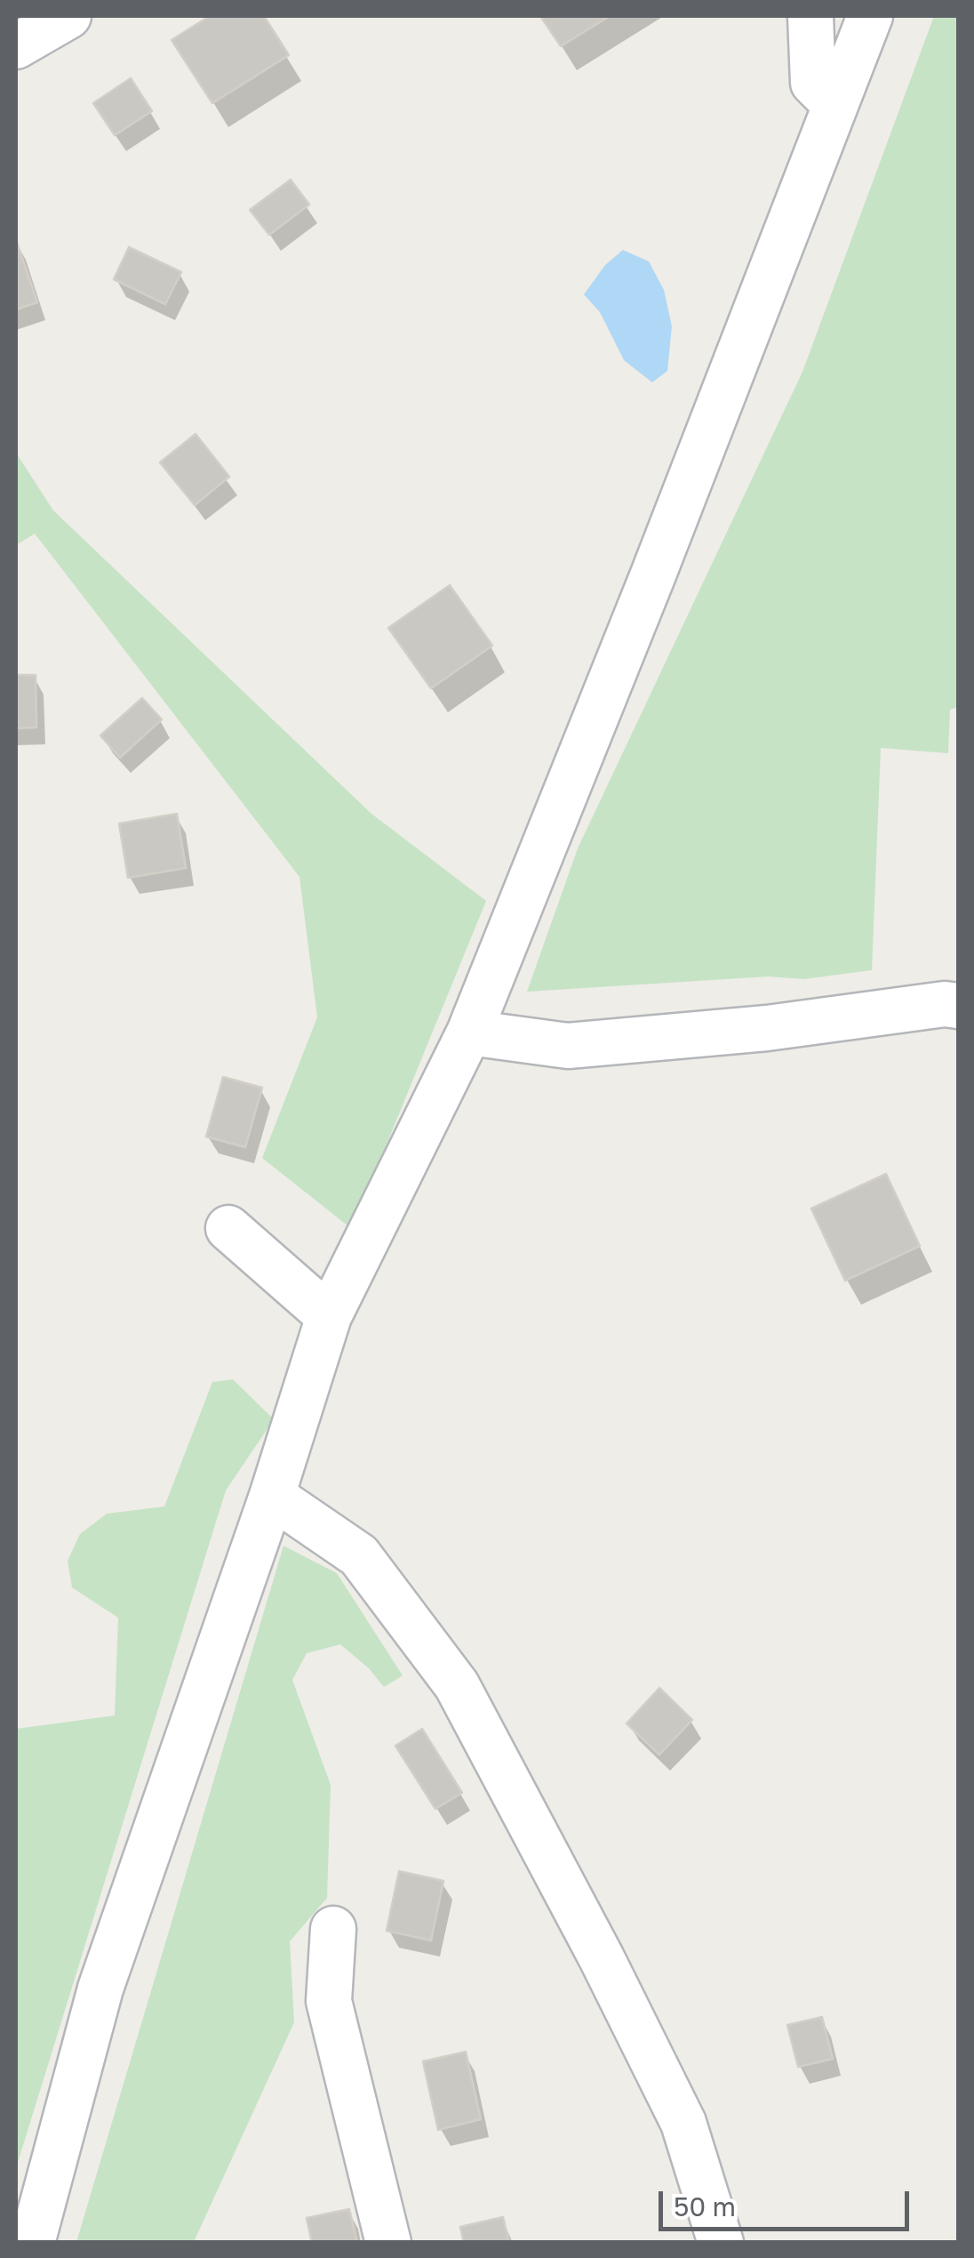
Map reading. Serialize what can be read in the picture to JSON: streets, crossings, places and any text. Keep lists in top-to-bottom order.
{
  "scale_bar": "50 m"
}
